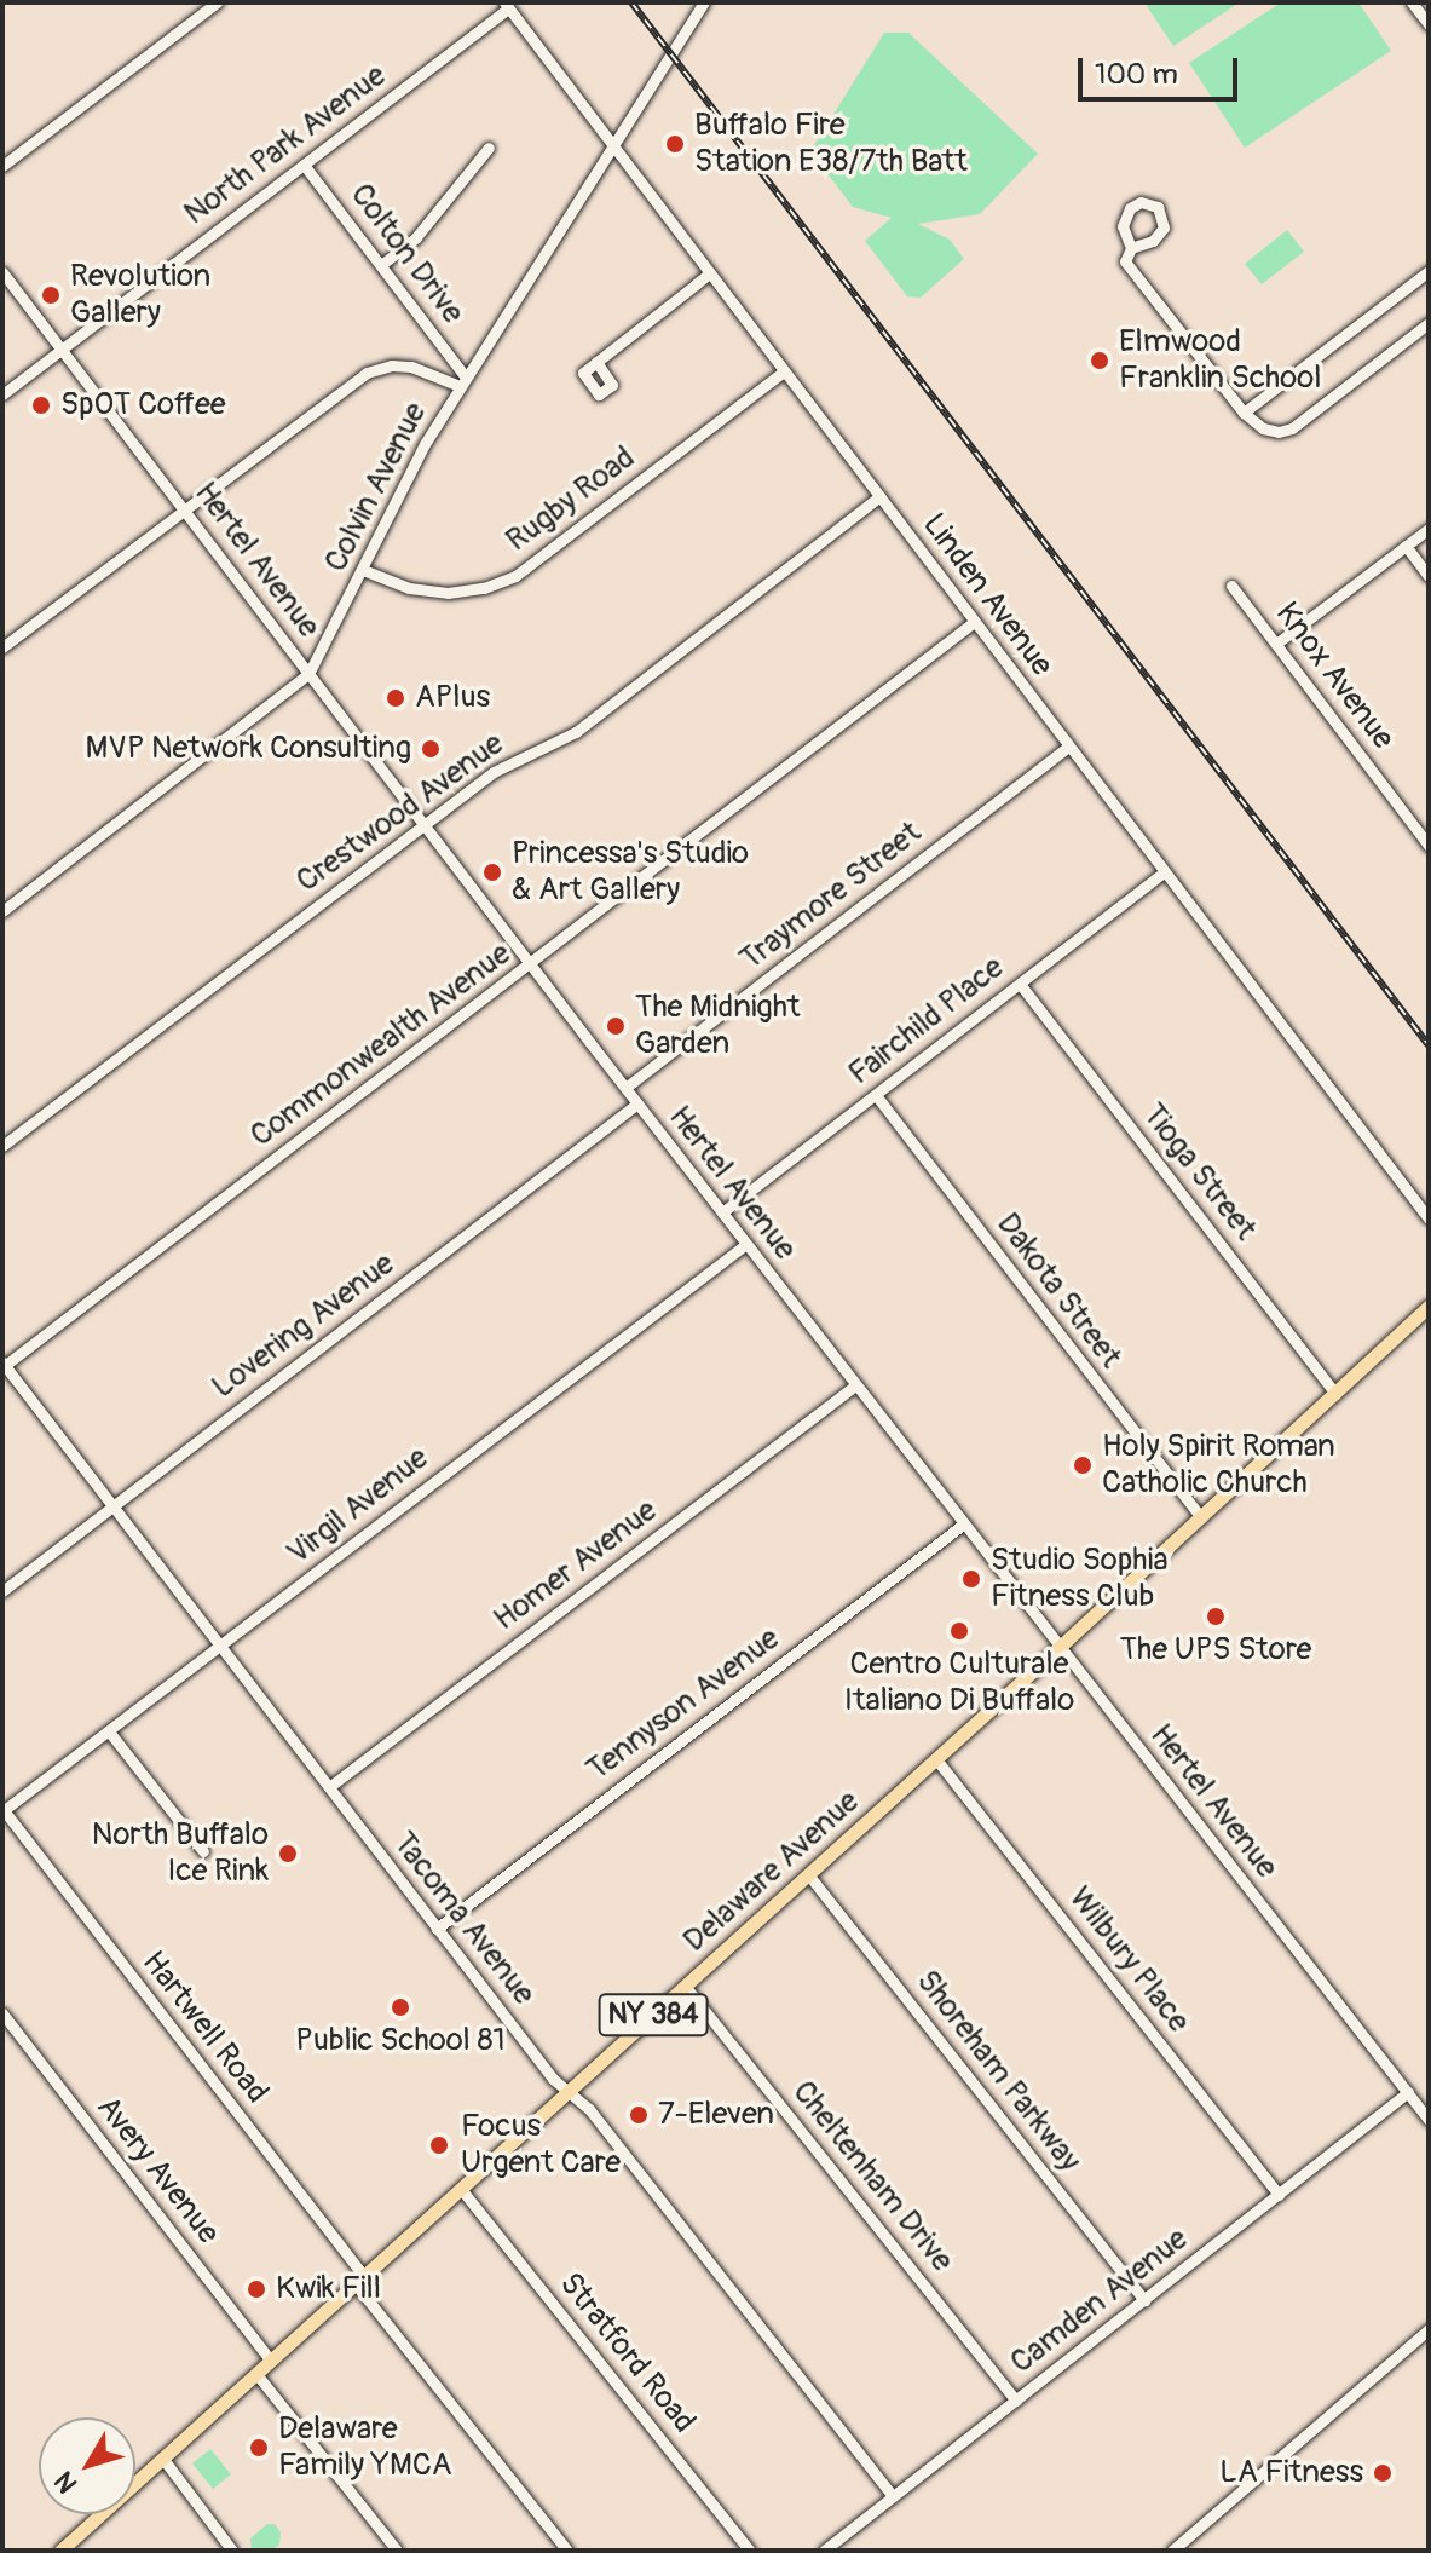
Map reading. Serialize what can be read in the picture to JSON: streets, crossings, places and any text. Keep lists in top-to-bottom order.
{
  "streets": {
    "main road": ["Delaware Avenue", "NY 384"],
    "street": [
      "North Park Avenue",
      "Colton Drive",
      "Colvin Avenue",
      "Rugby Road",
      "Hertel Avenue",
      "Linden Avenue",
      "Knox Avenue",
      "Crestwood Avenue",
      "Traymore Street",
      "Fairchild Place",
      "Commonwealth Avenue",
      "Tioga Street",
      "Dakota Street",
      "Lovering Avenue",
      "Virgil Avenue",
      "Homer Avenue",
      "Tennyson Avenue",
      "Tacoma Avenue",
      "Wilbury Place",
      "Hartwell Road",
      "Shoreham Parkway",
      "Avery Avenue",
      "Cheltenham Drive",
      "Camden Avenue",
      "Stratford Road"
    ]
  },
  "crossings": [
    ["North Park Avenue", "Colton Drive"],
    ["North Park Avenue", "Hertel Avenue"],
    ["North Park Avenue", "Linden Avenue"],
    ["Colton Drive", "Colvin Avenue"],
    ["Colvin Avenue", "Rugby Road"],
    ["Colvin Avenue", "Hertel Avenue"],
    ["Colvin Avenue", "Linden Avenue"],
    ["Rugby Road", "Linden Avenue"],
    ["Hertel Avenue", "Crestwood Avenue"],
    ["Hertel Avenue", "Traymore Street"],
    ["Hertel Avenue", "Fairchild Place"],
    ["Hertel Avenue", "Commonwealth Avenue"],
    ["Hertel Avenue", "Lovering Avenue"],
    ["Hertel Avenue", "Virgil Avenue"],
    ["Hertel Avenue", "Homer Avenue"],
    ["Hertel Avenue", "Tennyson Avenue"],
    ["Hertel Avenue", "Delaware Avenue"],
    ["Hertel Avenue", "Camden Avenue"],
    ["Linden Avenue", "Crestwood Avenue"],
    ["Linden Avenue", "Traymore Street"],
    ["Linden Avenue", "Fairchild Place"],
    ["Linden Avenue", "Commonwealth Avenue"],
    ["Fairchild Place", "Tioga Street"],
    ["Fairchild Place", "Dakota Street"],
    ["Commonwealth Avenue", "Tacoma Avenue"],
    ["Tioga Street", "Delaware Avenue"],
    ["Dakota Street", "Delaware Avenue"],
    ["Lovering Avenue", "Tacoma Avenue"],
    ["Virgil Avenue", "Tacoma Avenue"],
    ["Virgil Avenue", "Hartwell Road"],
    ["Homer Avenue", "Tacoma Avenue"],
    ["Tennyson Avenue", "Tacoma Avenue"],
    ["Delaware Avenue", "Tacoma Avenue"],
    ["Delaware Avenue", "Wilbury Place"],
    ["Delaware Avenue", "Hartwell Road"],
    ["Delaware Avenue", "Shoreham Parkway"],
    ["Delaware Avenue", "Avery Avenue"],
    ["Delaware Avenue", "Cheltenham Drive"],
    ["Delaware Avenue", "Stratford Road"],
    ["Tacoma Avenue", "Camden Avenue"],
    ["Wilbury Place", "Camden Avenue"],
    ["Shoreham Parkway", "Camden Avenue"],
    ["Cheltenham Drive", "Camden Avenue"]
  ],
  "places": [
    "Buffalo Fire Station E38/7th Batt",
    "Revolution Gallery",
    "Elmwood Franklin School",
    "SpOT Coffee",
    "APlus",
    "MVP Network Consulting",
    "Princessa's Studio & Art Gallery",
    "The Midnight Garden",
    "Holy Spirit Roman Catholic Church",
    "Studio Sophia Fitness Club",
    "The UPS Store",
    "Centro Culturale Italiano Di Buffalo",
    "North Buffalo Ice Rink",
    "Public School 81",
    "7-Eleven",
    "Focus Urgent Care",
    "Kwik Fill",
    "Delaware Family YMCA",
    "LA Fitness"
  ],
  "scale_bar": "100 m",
  "north": "bottom left"
}
